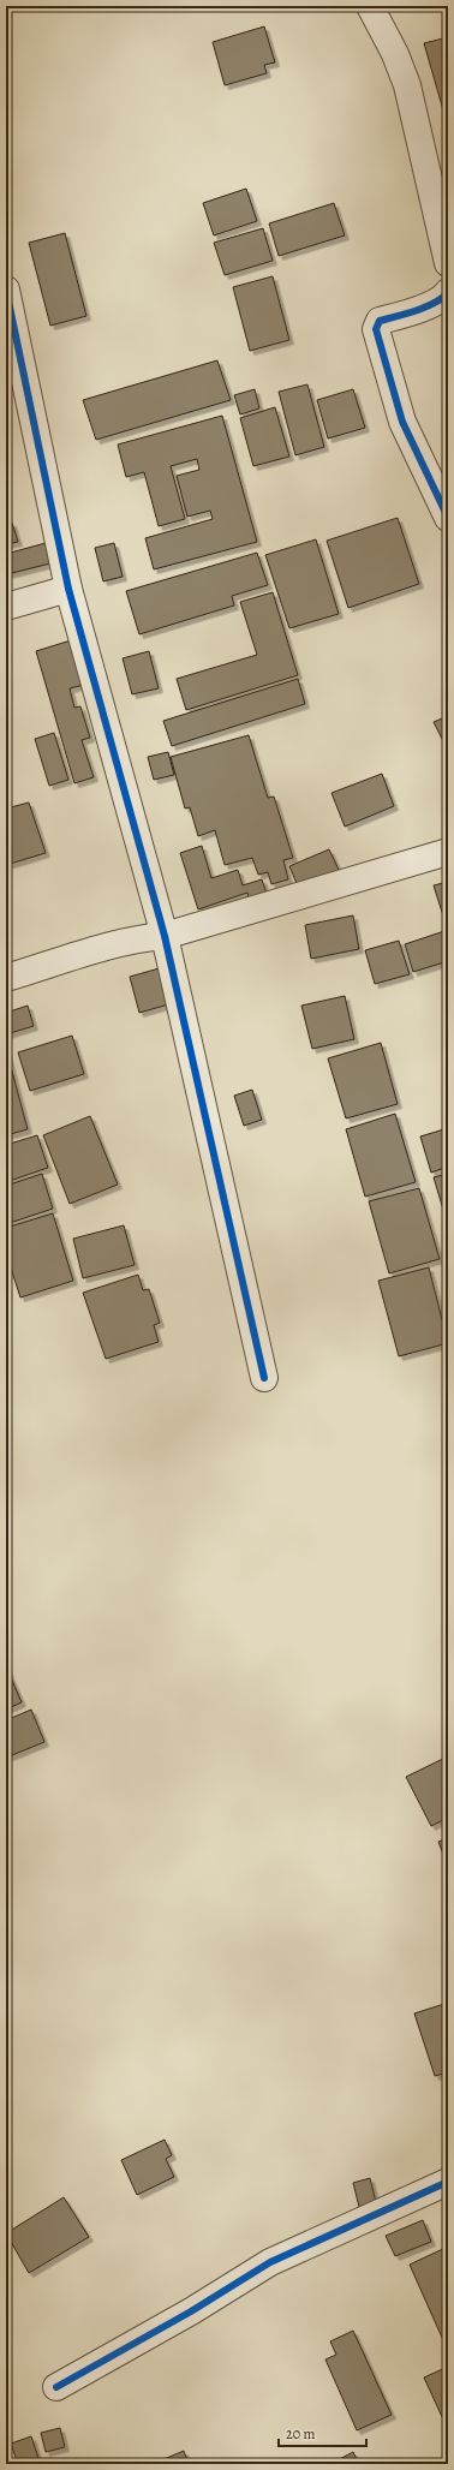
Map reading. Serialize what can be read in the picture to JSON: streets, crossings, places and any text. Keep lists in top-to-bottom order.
{
  "scale_bar": "20 m"
}
